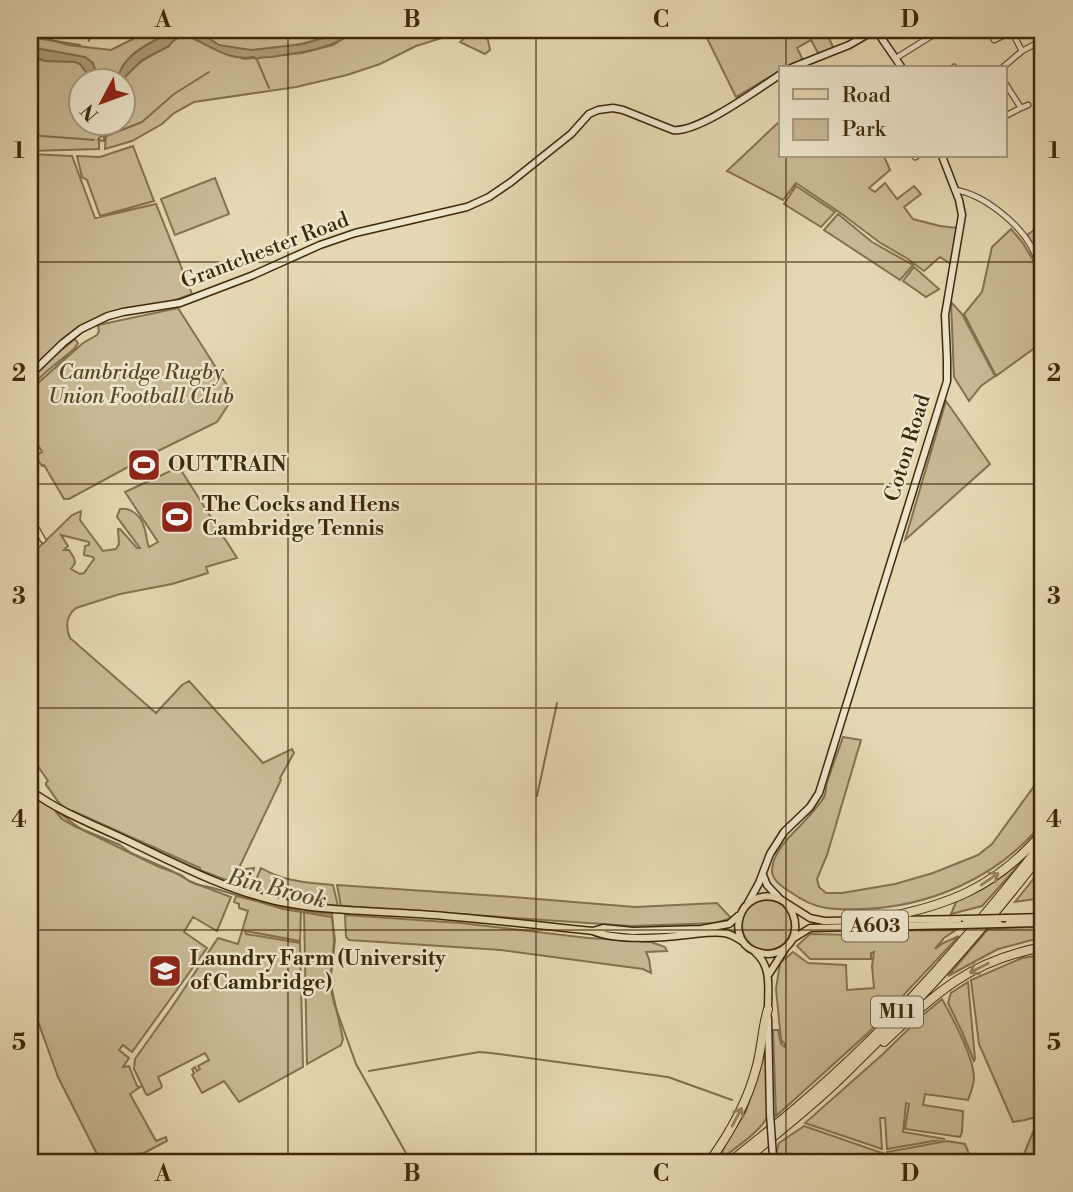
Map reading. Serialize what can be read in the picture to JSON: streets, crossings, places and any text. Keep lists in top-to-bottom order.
{
  "streets": {
    "highway": ["M11"],
    "main road": ["A603"],
    "street": ["Grantchester Road", "Coton Road"]
  },
  "crossings": [
    ["Coton Road", "A603"]
  ],
  "water": ["Bin Brook"],
  "parks": ["Cambridge Rugby Union Football Club"],
  "places": {
    "sports": ["OUTTRAIN", "The Cocks and Hens Cambridge Tennis"],
    "school or university": ["Laundry Farm (University of Cambridge)"]
  },
  "legend": ["Road", "Park"],
  "north": "bottom left",
  "grid": {
    "columns": [
      "A",
      "B",
      "C",
      "D"
    ],
    "rows": [
      "1",
      "2",
      "3",
      "4",
      "5"
    ]
  }
}
